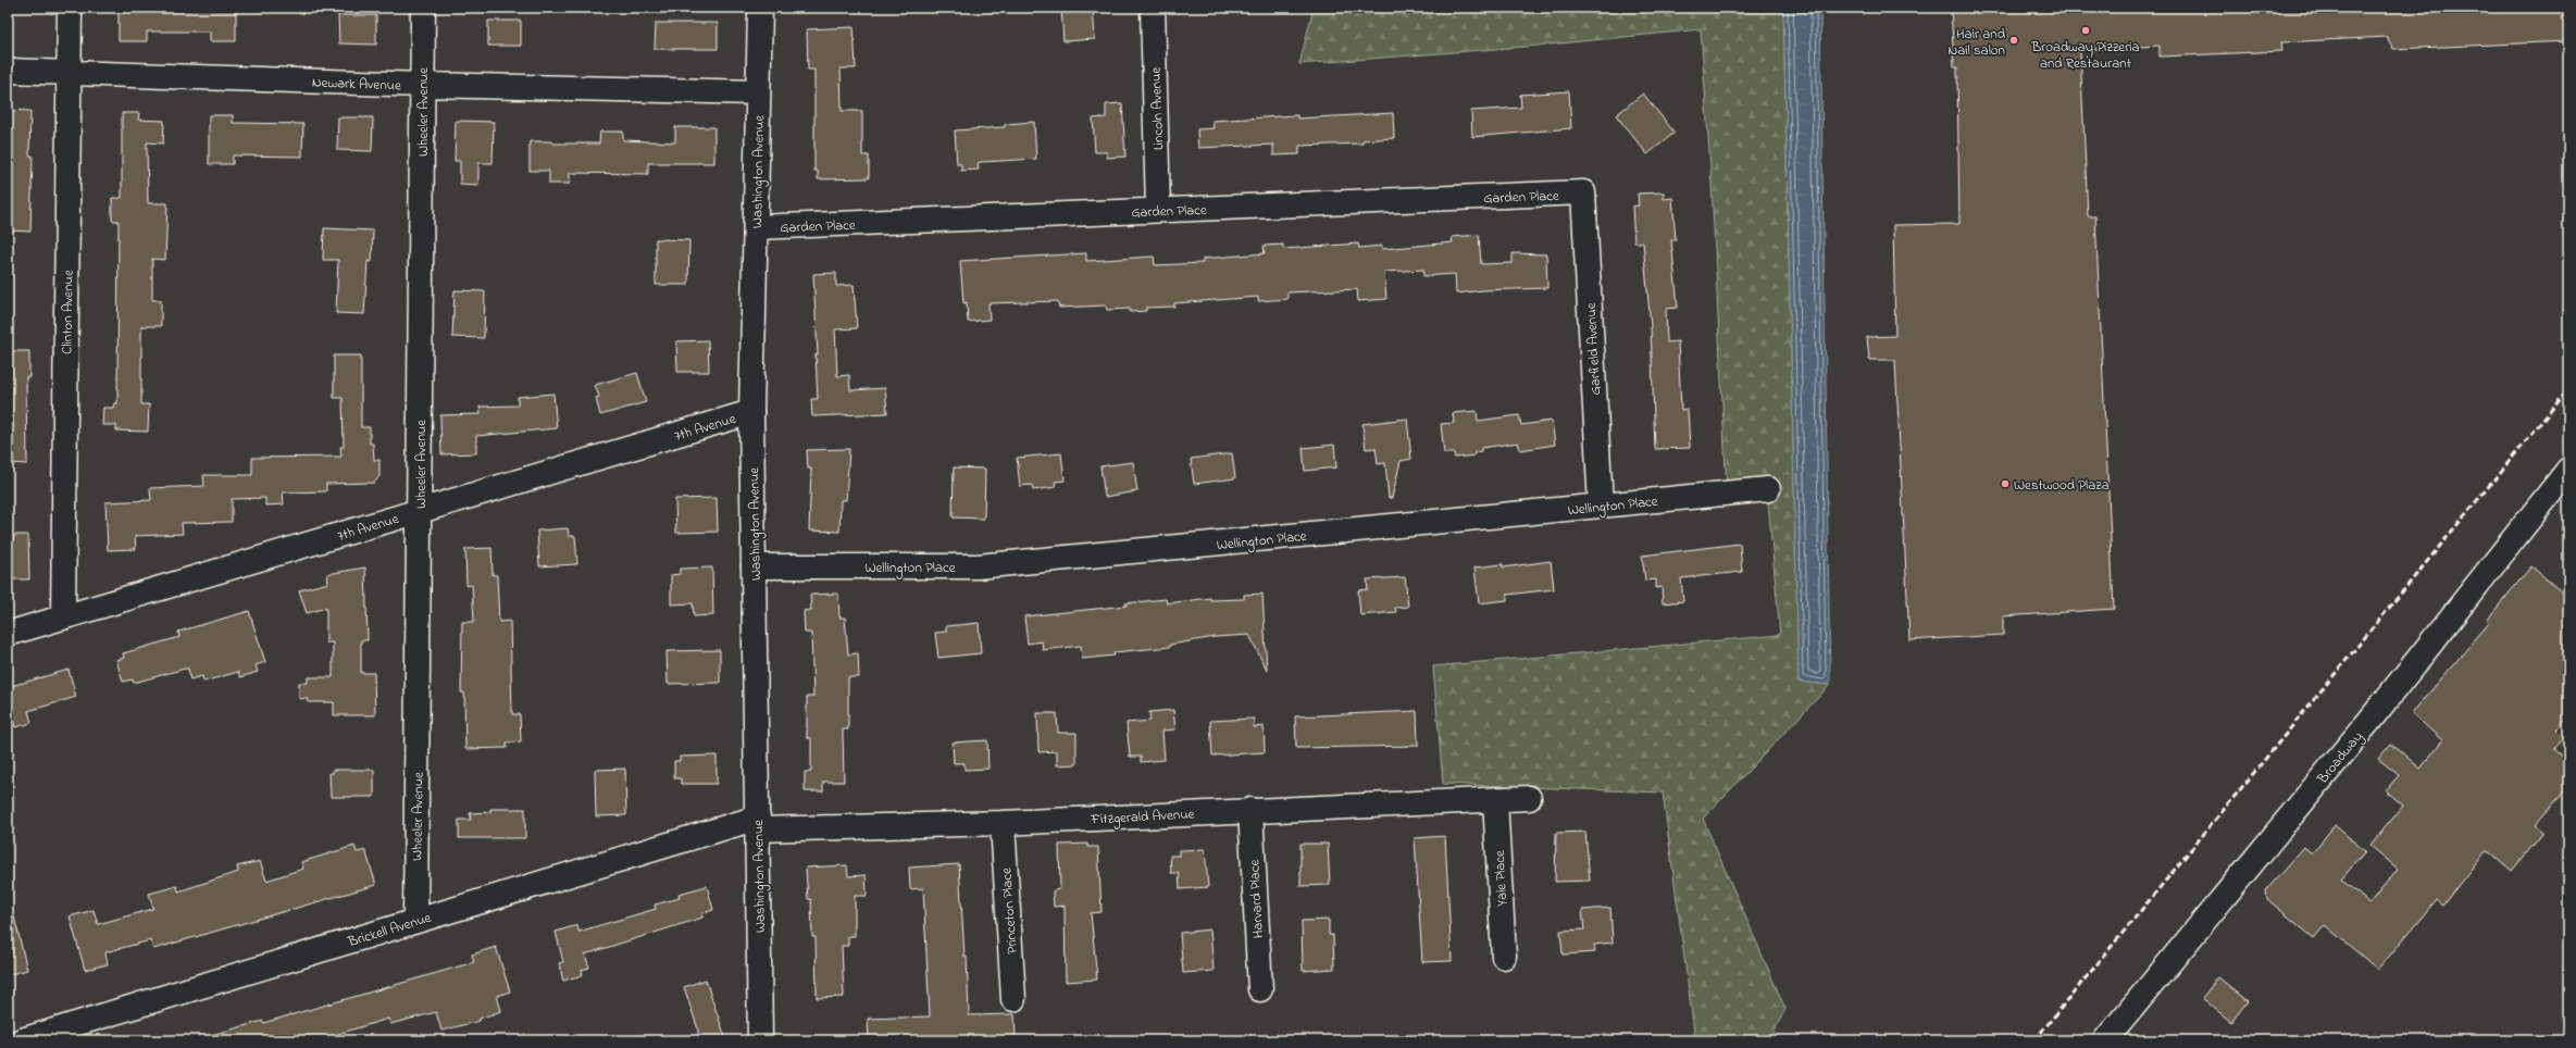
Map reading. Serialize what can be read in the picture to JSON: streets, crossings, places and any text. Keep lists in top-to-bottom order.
{
  "streets": {
    "street": [
      "Newark Avenue",
      "Lincoln Avenue",
      "Wheeler Avenue",
      "Washington Avenue",
      "Garden Place",
      "Clinton Avenue",
      "Garfield Avenue",
      "7th Avenue",
      "Wellington Place",
      "Broadway",
      "Fitzgerald Avenue",
      "Yale Place",
      "Harvard Place",
      "Princeton Place",
      "Brickell Avenue"
    ]
  },
  "crossings": [
    ["Newark Avenue", "Wheeler Avenue"],
    ["Newark Avenue", "Washington Avenue"],
    ["Newark Avenue", "Clinton Avenue"],
    ["Lincoln Avenue", "Garden Place"],
    ["Wheeler Avenue", "7th Avenue"],
    ["Wheeler Avenue", "Brickell Avenue"],
    ["Washington Avenue", "Garden Place"],
    ["Washington Avenue", "7th Avenue"],
    ["Washington Avenue", "Wellington Place"],
    ["Washington Avenue", "Fitzgerald Avenue"],
    ["Washington Avenue", "Brickell Avenue"],
    ["Garden Place", "Garfield Avenue"],
    ["Clinton Avenue", "7th Avenue"],
    ["Garfield Avenue", "Wellington Place"],
    ["Fitzgerald Avenue", "Yale Place"],
    ["Fitzgerald Avenue", "Harvard Place"],
    ["Fitzgerald Avenue", "Princeton Place"],
    ["Fitzgerald Avenue", "Brickell Avenue"]
  ],
  "places": ["Broadway Pizzeria and Restaurant", "Hair and Nail salon", "Westwood Plaza"]
}
